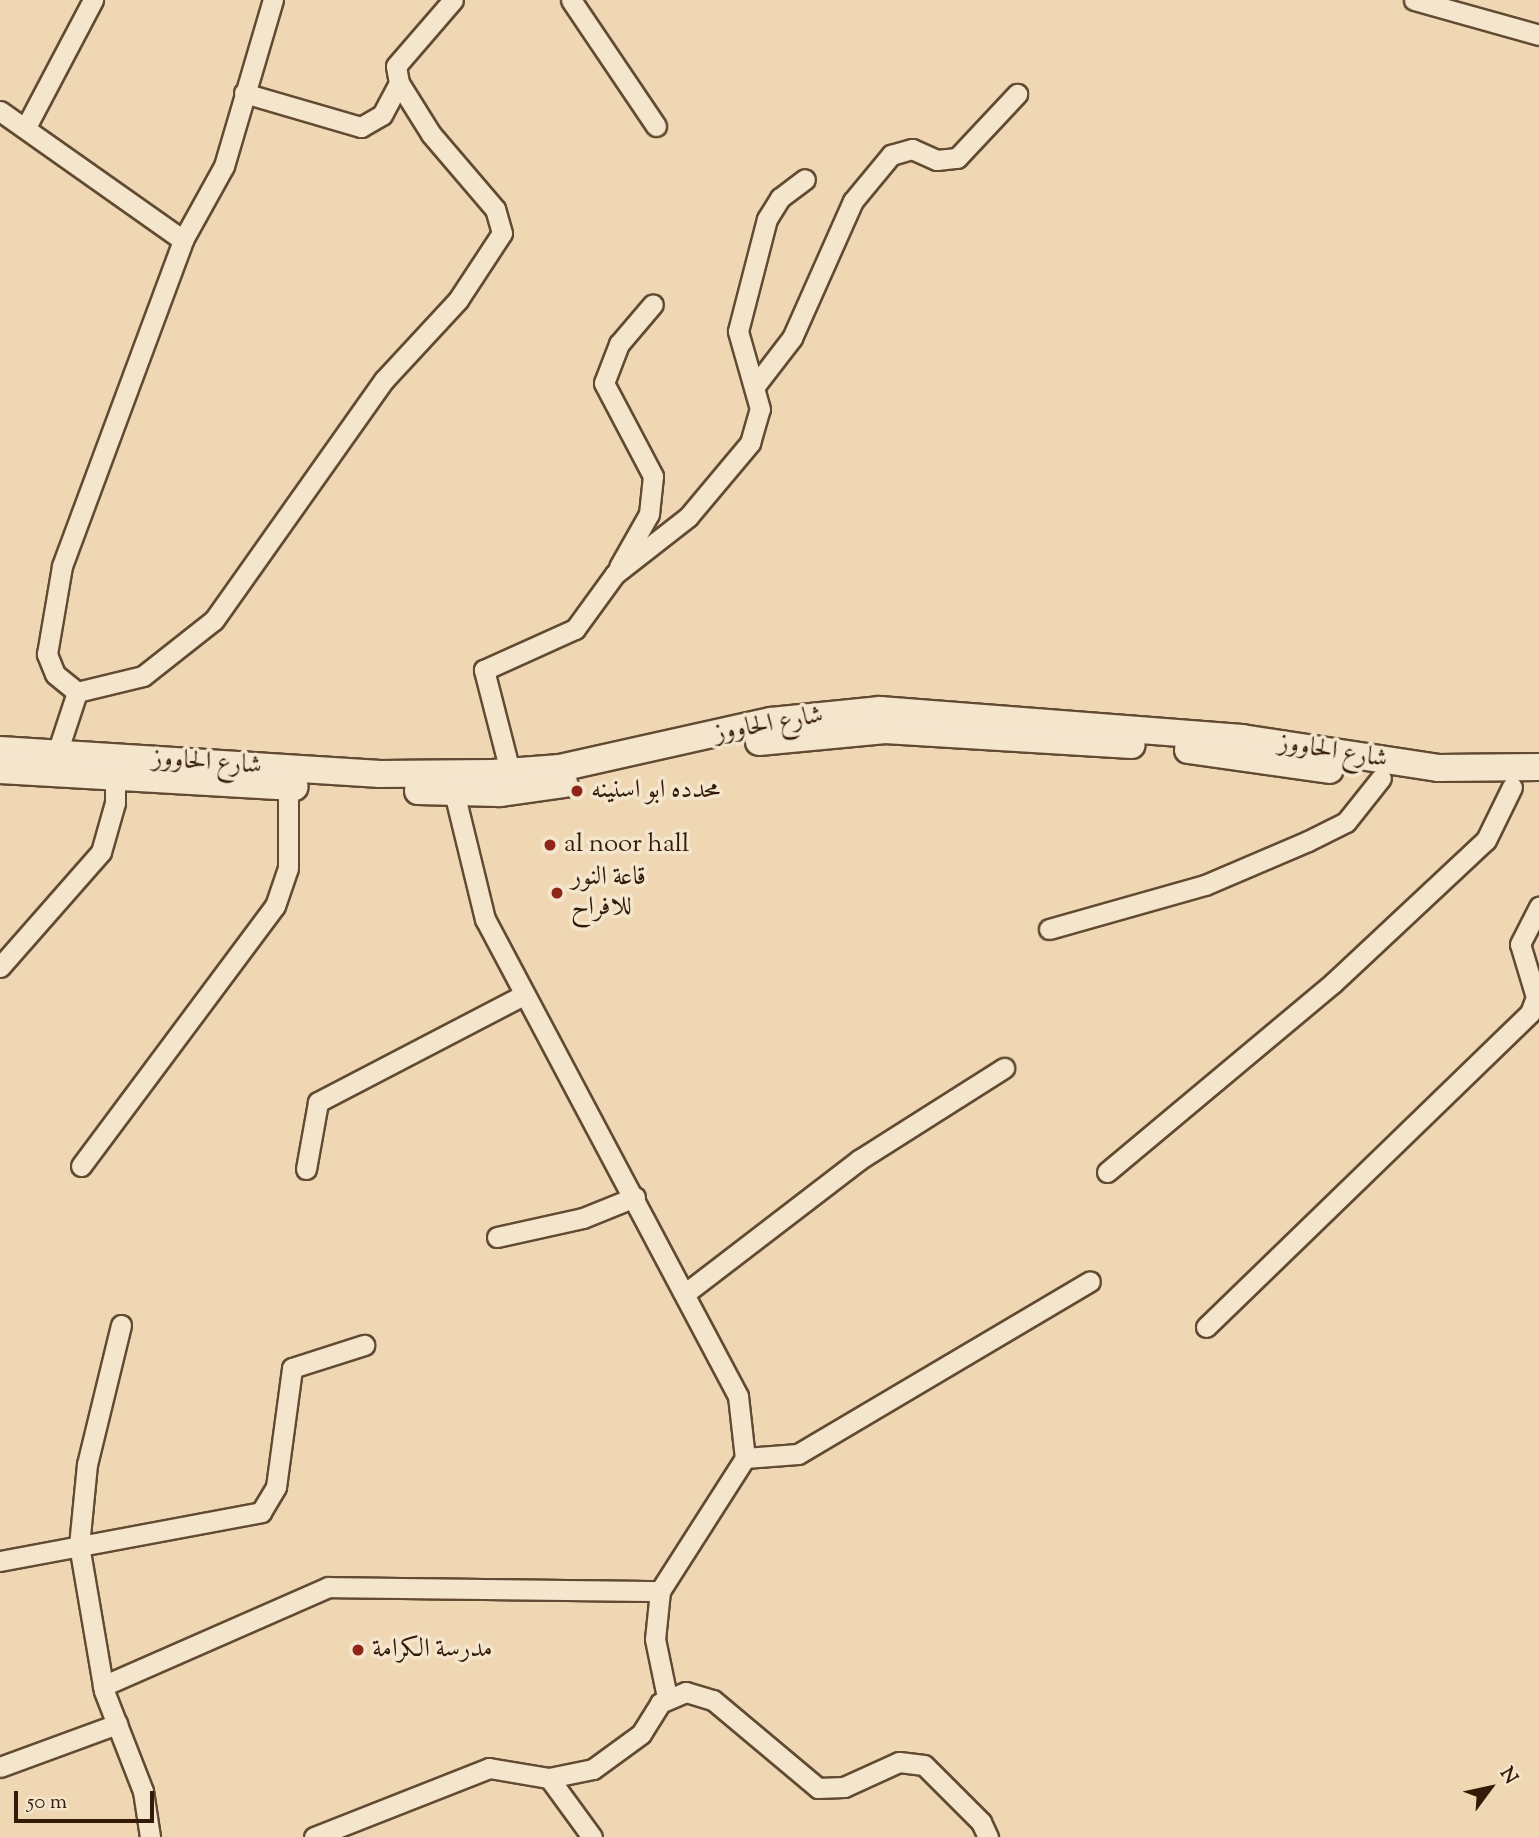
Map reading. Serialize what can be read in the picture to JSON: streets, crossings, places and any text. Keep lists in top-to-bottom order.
{
  "streets": {
    "main road": ["شارع الحاووز"]
  },
  "places": [
    "محدده ابو اسنينه",
    "al noor hall",
    "قاعة النور للافراح",
    "مدرسة الكرامة"
  ],
  "scale_bar": "50 m",
  "north": "top right"
}
